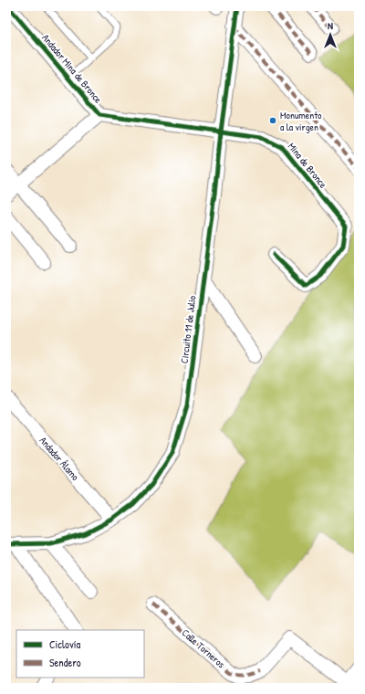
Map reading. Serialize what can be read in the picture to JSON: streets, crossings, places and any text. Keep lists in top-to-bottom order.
{
  "streets": {
    "street": [
      "Andador Mina de Bronce",
      "Mina de Bronce",
      "Circuito 11 de Julio",
      "Andador Álamo",
      "Calle Torneros"
    ]
  },
  "crossings": [
    ["Andador Mina de Bronce", "Mina de Bronce"],
    ["Andador Mina de Bronce", "Circuito 11 de Julio"],
    ["Mina de Bronce", "Circuito 11 de Julio"],
    ["Circuito 11 de Julio", "Andador Álamo"]
  ],
  "places": ["Monumento a la virgen"],
  "legend": ["Ciclovía", "Sendero"],
  "north": "top"
}
